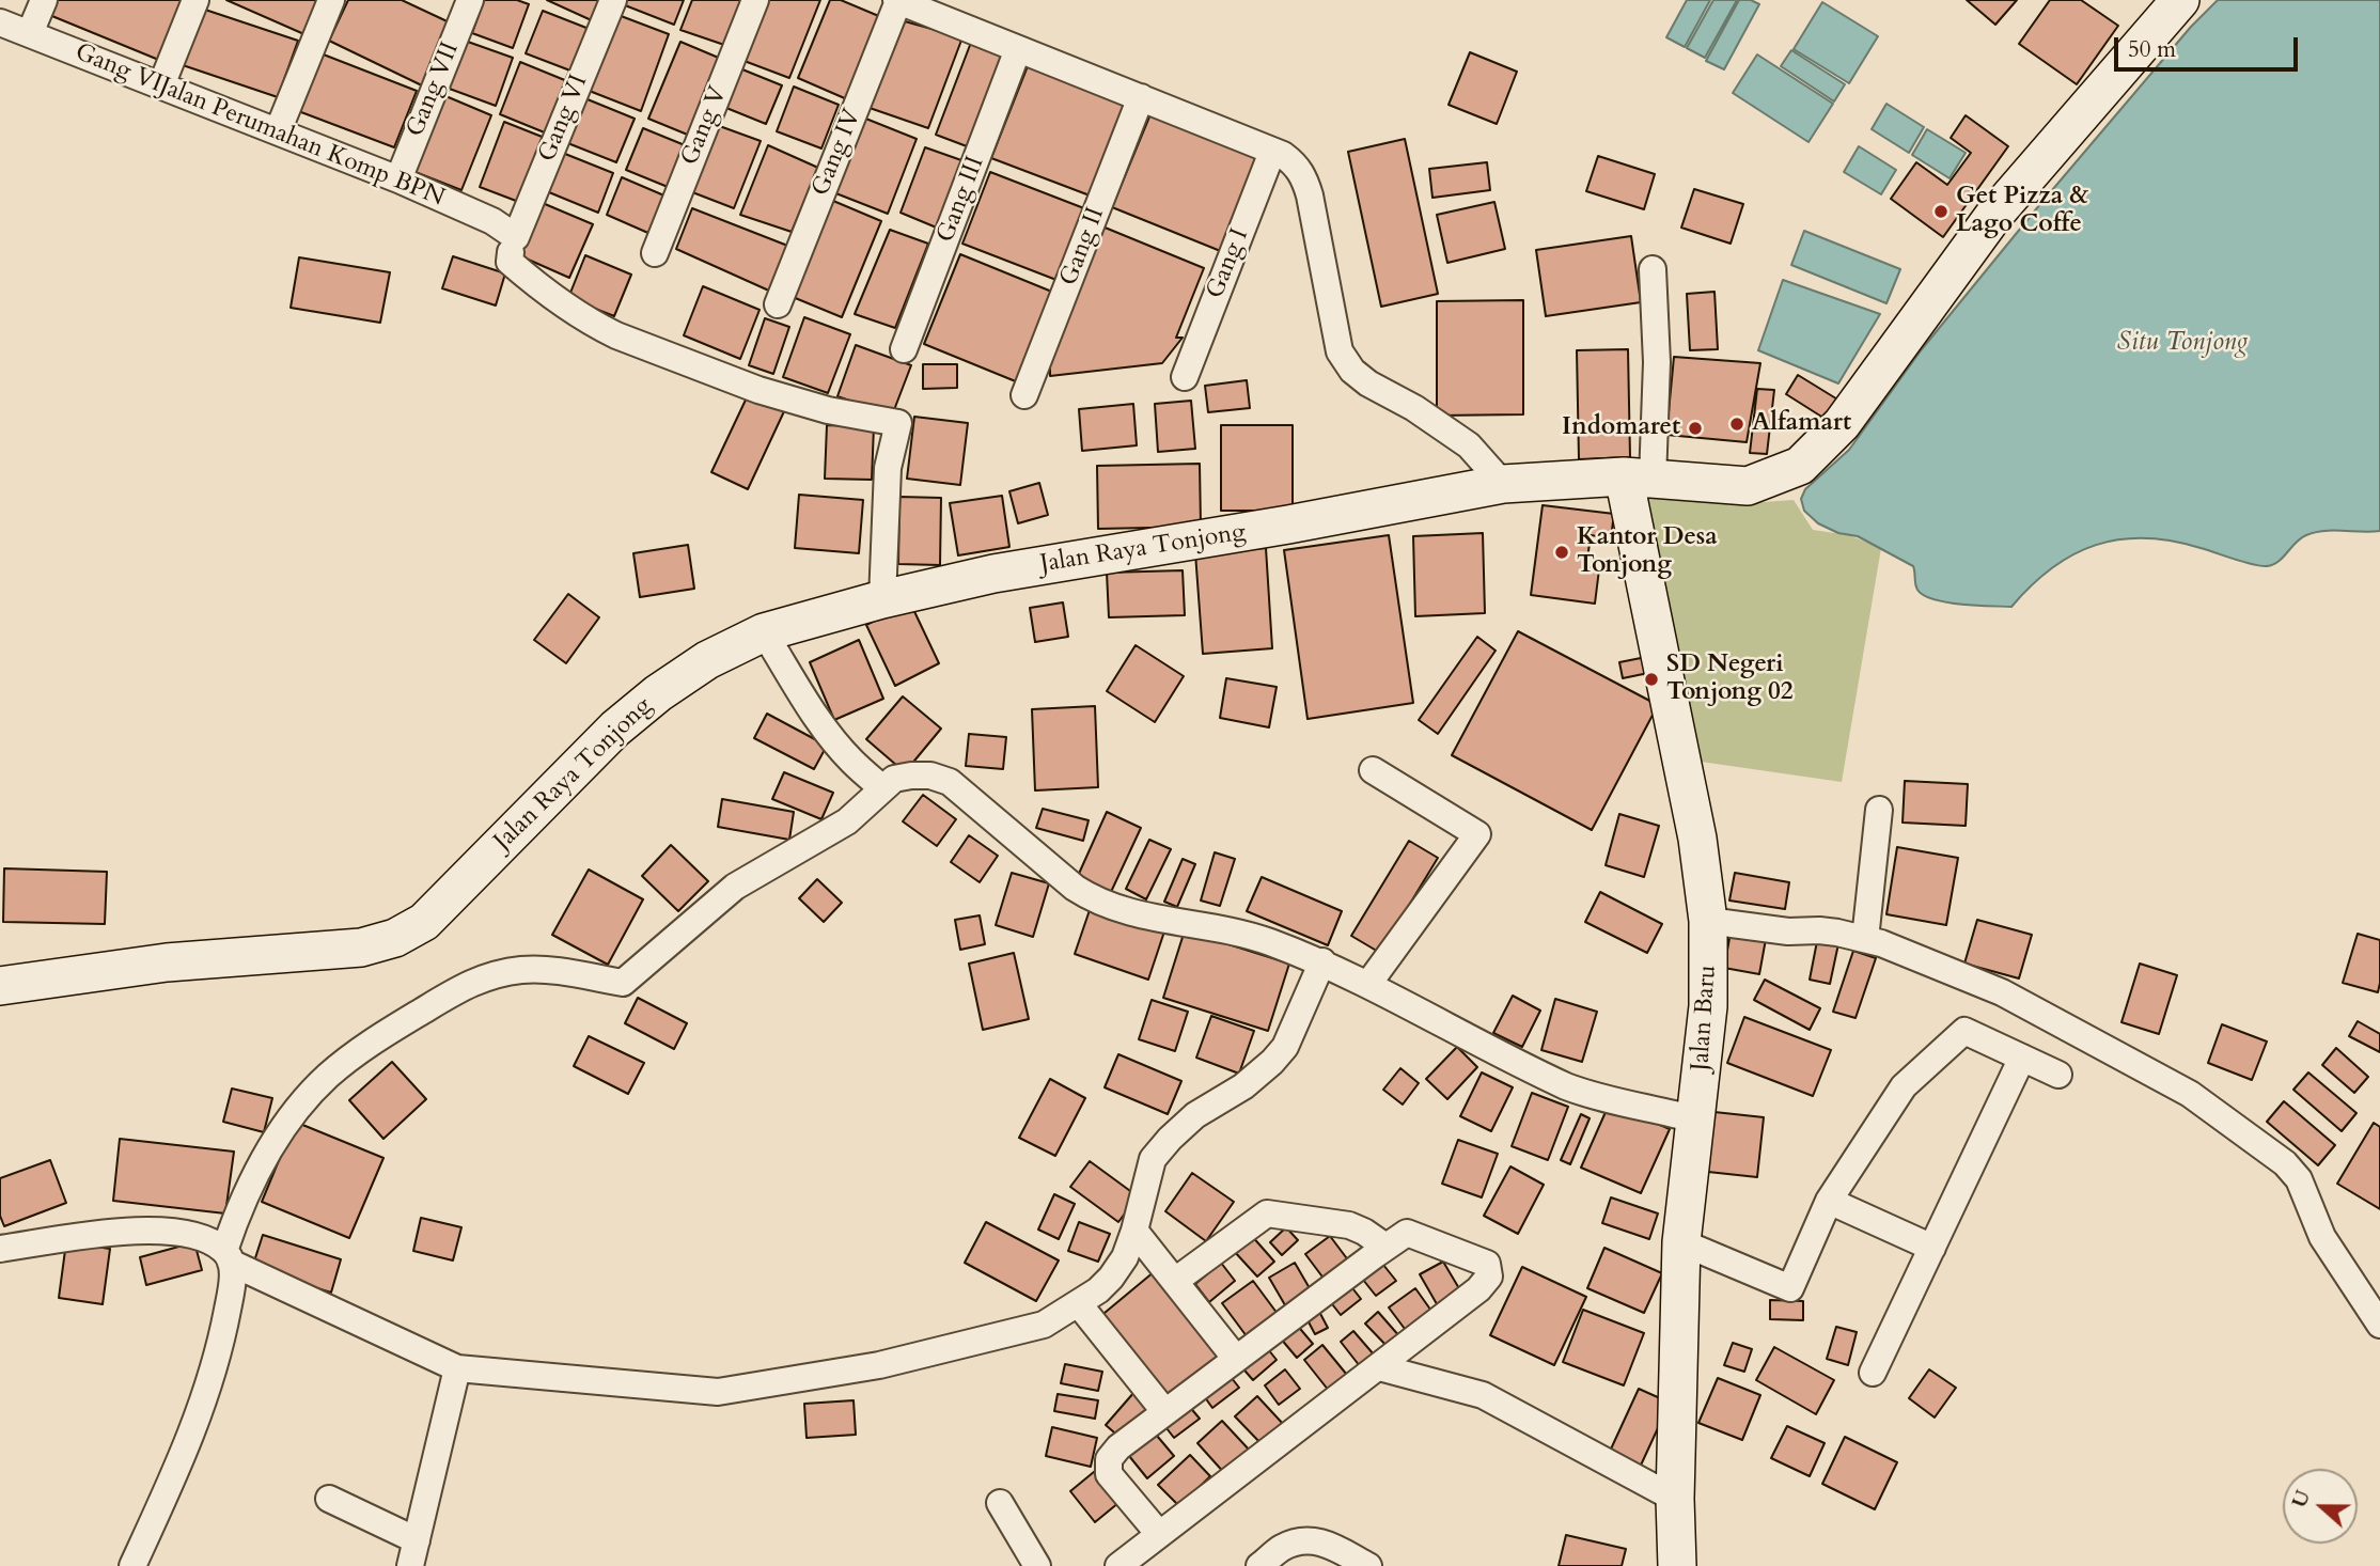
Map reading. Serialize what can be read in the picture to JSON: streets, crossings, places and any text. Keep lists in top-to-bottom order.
{
  "streets": {
    "main road": ["Jalan Raya Tonjong", "Jalan Baru"],
    "street": [
      "Gang VII",
      "Gang VI",
      "Gang VIJalan Perumahan Komp BPN",
      "Gang V",
      "Gang IV",
      "Gang III",
      "Gang II",
      "Gang I"
    ]
  },
  "crossings": [
    ["Gang VII", "Gang VIJalan Perumahan Komp BPN"],
    ["Gang VI", "Gang VIJalan Perumahan Komp BPN"],
    ["Jalan Raya Tonjong", "Jalan Baru"]
  ],
  "water": ["Situ Tonjong"],
  "places": [
    "Get Pizza & Lago Coffe",
    "Alfamart",
    "Indomaret",
    "Kantor Desa Tonjong",
    "SD Negeri Tonjong 02"
  ],
  "scale_bar": "50 m",
  "north": "left"
}
